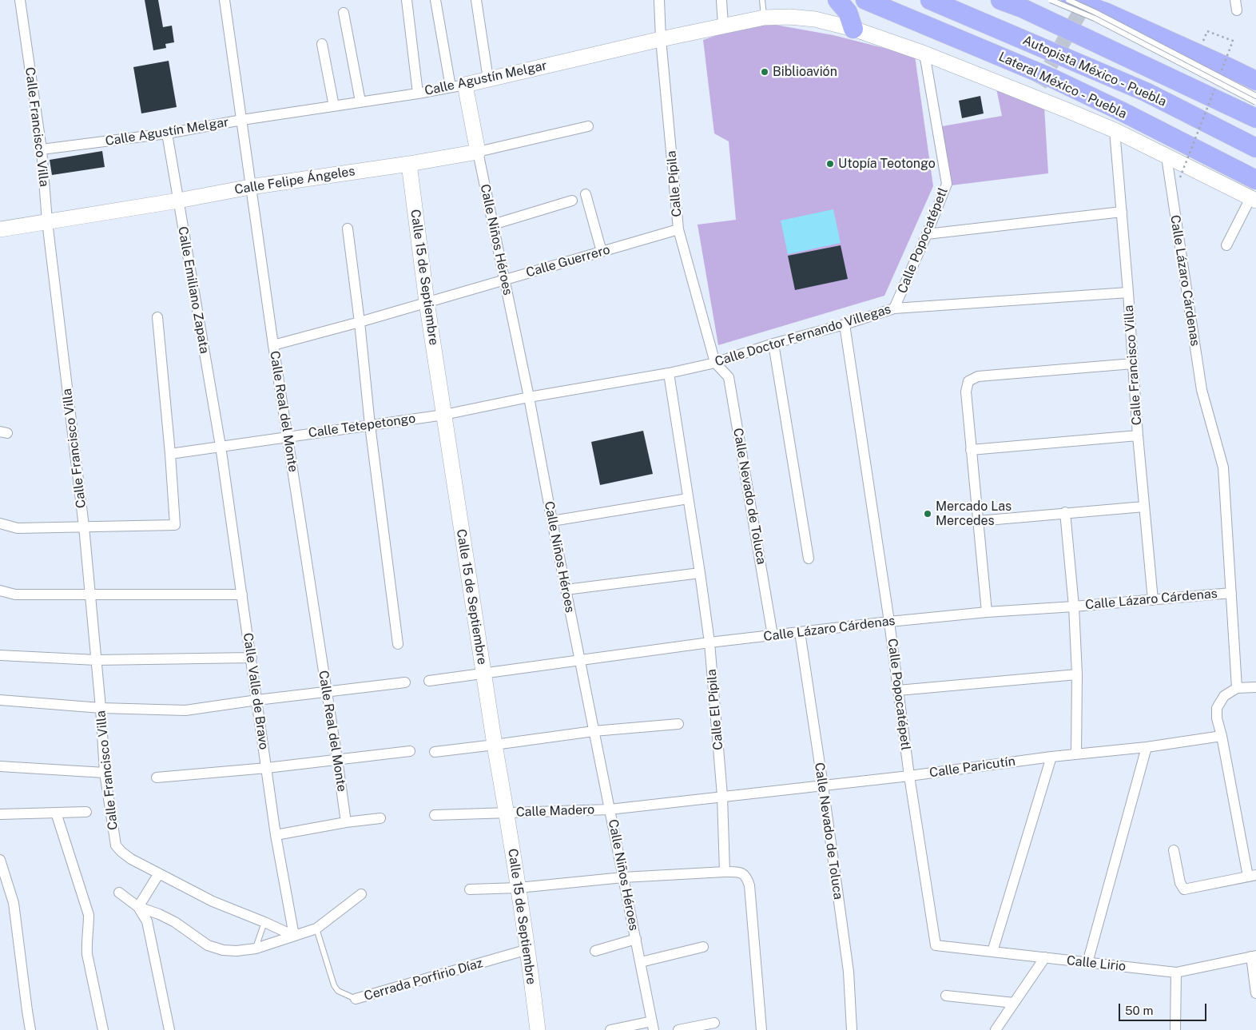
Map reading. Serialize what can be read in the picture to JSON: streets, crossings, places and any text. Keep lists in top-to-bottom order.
{
  "streets": {
    "highway": ["Autopista México - Puebla", "Lateral México - Puebla"],
    "street": [
      "Calle Agustín Melgar",
      "Calle Francisco Villa",
      "Calle Felipe Ángeles",
      "Calle Pípila",
      "Calle Niños Héroes",
      "Calle Popocatépetl",
      "Calle Guerrero",
      "Calle 15 de Septiembre",
      "Calle Lázaro Cárdenas",
      "Calle Emiliano Zapata",
      "Calle Doctor Fernando Villegas",
      "Calle Real del Monte",
      "Calle Tetepetongo",
      "Calle Nevado de Toluca",
      "Calle Valle de Bravo",
      "Calle El Pípila",
      "Calle Paricutín",
      "Calle Madero",
      "Calle Lirio",
      "Cerrada Porfirio Díaz"
    ]
  },
  "crossings": [
    ["Calle Agustín Melgar", "Calle Francisco Villa"],
    ["Calle Agustín Melgar", "Calle Pípila"],
    ["Calle Agustín Melgar", "Calle Niños Héroes"],
    ["Calle Agustín Melgar", "Calle Popocatépetl"],
    ["Calle Agustín Melgar", "Calle Lázaro Cárdenas"],
    ["Calle Agustín Melgar", "Calle Emiliano Zapata"],
    ["Calle Agustín Melgar", "Calle Real del Monte"],
    ["Calle Francisco Villa", "Calle Felipe Ángeles"],
    ["Calle Francisco Villa", "Calle Lázaro Cárdenas"],
    ["Calle Francisco Villa", "Calle Doctor Fernando Villegas"],
    ["Calle Francisco Villa", "Calle Valle de Bravo"],
    ["Calle Felipe Ángeles", "Calle Niños Héroes"],
    ["Calle Felipe Ángeles", "Calle 15 de Septiembre"],
    ["Calle Felipe Ángeles", "Calle Emiliano Zapata"],
    ["Calle Felipe Ángeles", "Calle Real del Monte"],
    ["Calle Pípila", "Calle Guerrero"],
    ["Calle Pípila", "Calle Doctor Fernando Villegas"],
    ["Calle Pípila", "Calle Nevado de Toluca"],
    ["Calle Niños Héroes", "Calle Guerrero"],
    ["Calle Niños Héroes", "Calle Lázaro Cárdenas"],
    ["Calle Niños Héroes", "Calle Doctor Fernando Villegas"],
    ["Calle Niños Héroes", "Calle Tetepetongo"],
    ["Calle Niños Héroes", "Calle Madero"],
    ["Calle Popocatépetl", "Calle Lázaro Cárdenas"],
    ["Calle Popocatépetl", "Calle Doctor Fernando Villegas"],
    ["Calle Popocatépetl", "Calle Paricutín"],
    ["Calle Popocatépetl", "Calle Lirio"],
    ["Calle Guerrero", "Calle 15 de Septiembre"],
    ["Calle Guerrero", "Calle Real del Monte"],
    ["Calle 15 de Septiembre", "Calle Lázaro Cárdenas"],
    ["Calle 15 de Septiembre", "Calle Tetepetongo"],
    ["Calle 15 de Septiembre", "Calle Madero"],
    ["Calle 15 de Septiembre", "Cerrada Porfirio Díaz"],
    ["Calle Lázaro Cárdenas", "Calle Nevado de Toluca"],
    ["Calle Lázaro Cárdenas", "Calle El Pípila"],
    ["Calle Emiliano Zapata", "Calle Tetepetongo"],
    ["Calle Emiliano Zapata", "Calle Valle de Bravo"],
    ["Calle Doctor Fernando Villegas", "Calle Tetepetongo"],
    ["Calle Doctor Fernando Villegas", "Calle Nevado de Toluca"],
    ["Calle Doctor Fernando Villegas", "Calle El Pípila"],
    ["Calle Real del Monte", "Calle Tetepetongo"],
    ["Calle Tetepetongo", "Calle Valle de Bravo"],
    ["Calle Nevado de Toluca", "Calle Paricutín"],
    ["Calle El Pípila", "Calle Paricutín"],
    ["Calle El Pípila", "Calle Madero"],
    ["Calle Paricutín", "Calle Madero"]
  ],
  "places": ["Biblioavión", "Utopía Teotongo", "Mercado Las Mercedes"],
  "scale_bar": "50 m"
}
